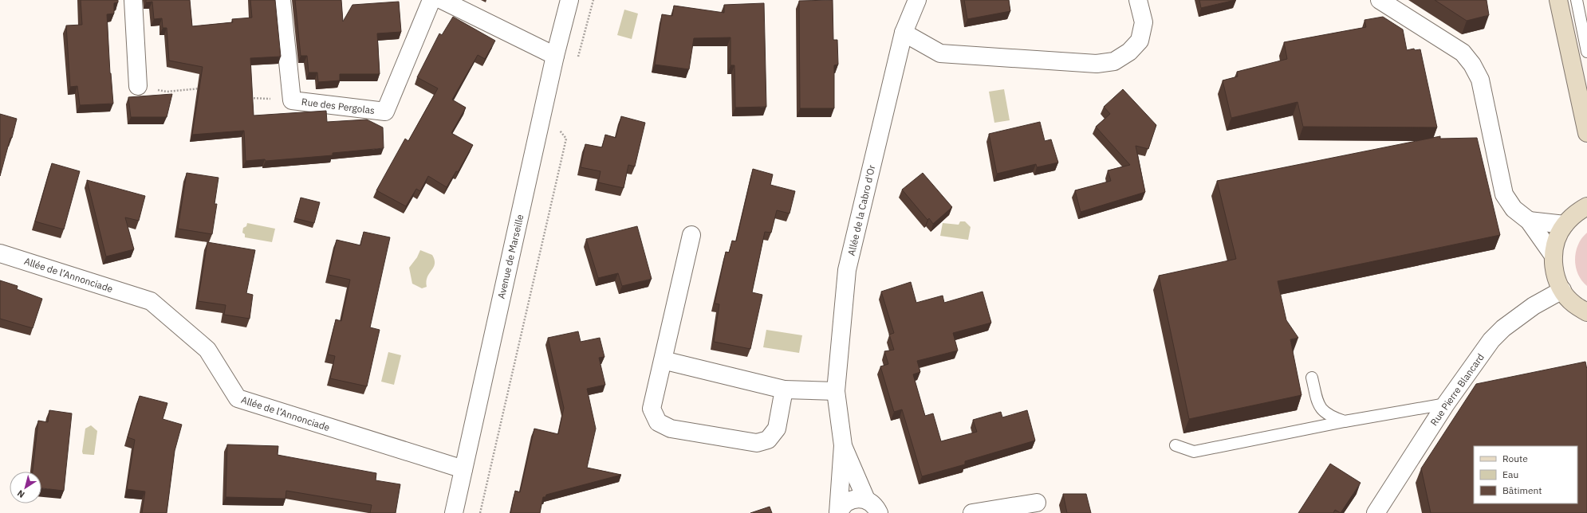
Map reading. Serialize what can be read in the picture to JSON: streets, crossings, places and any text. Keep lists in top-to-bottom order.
{
  "streets": {
    "street": [
      "Rue des Pergolas",
      "Allée de la Cabro d'Or",
      "Avenue de Marseille",
      "Allée de l’Annonciade",
      "Rue Pierre Blancard"
    ]
  },
  "crossings": [
    ["Avenue de Marseille", "Allée de l’Annonciade"]
  ],
  "legend": ["Route", "Eau", "Bâtiment"],
  "north": "bottom left"
}
